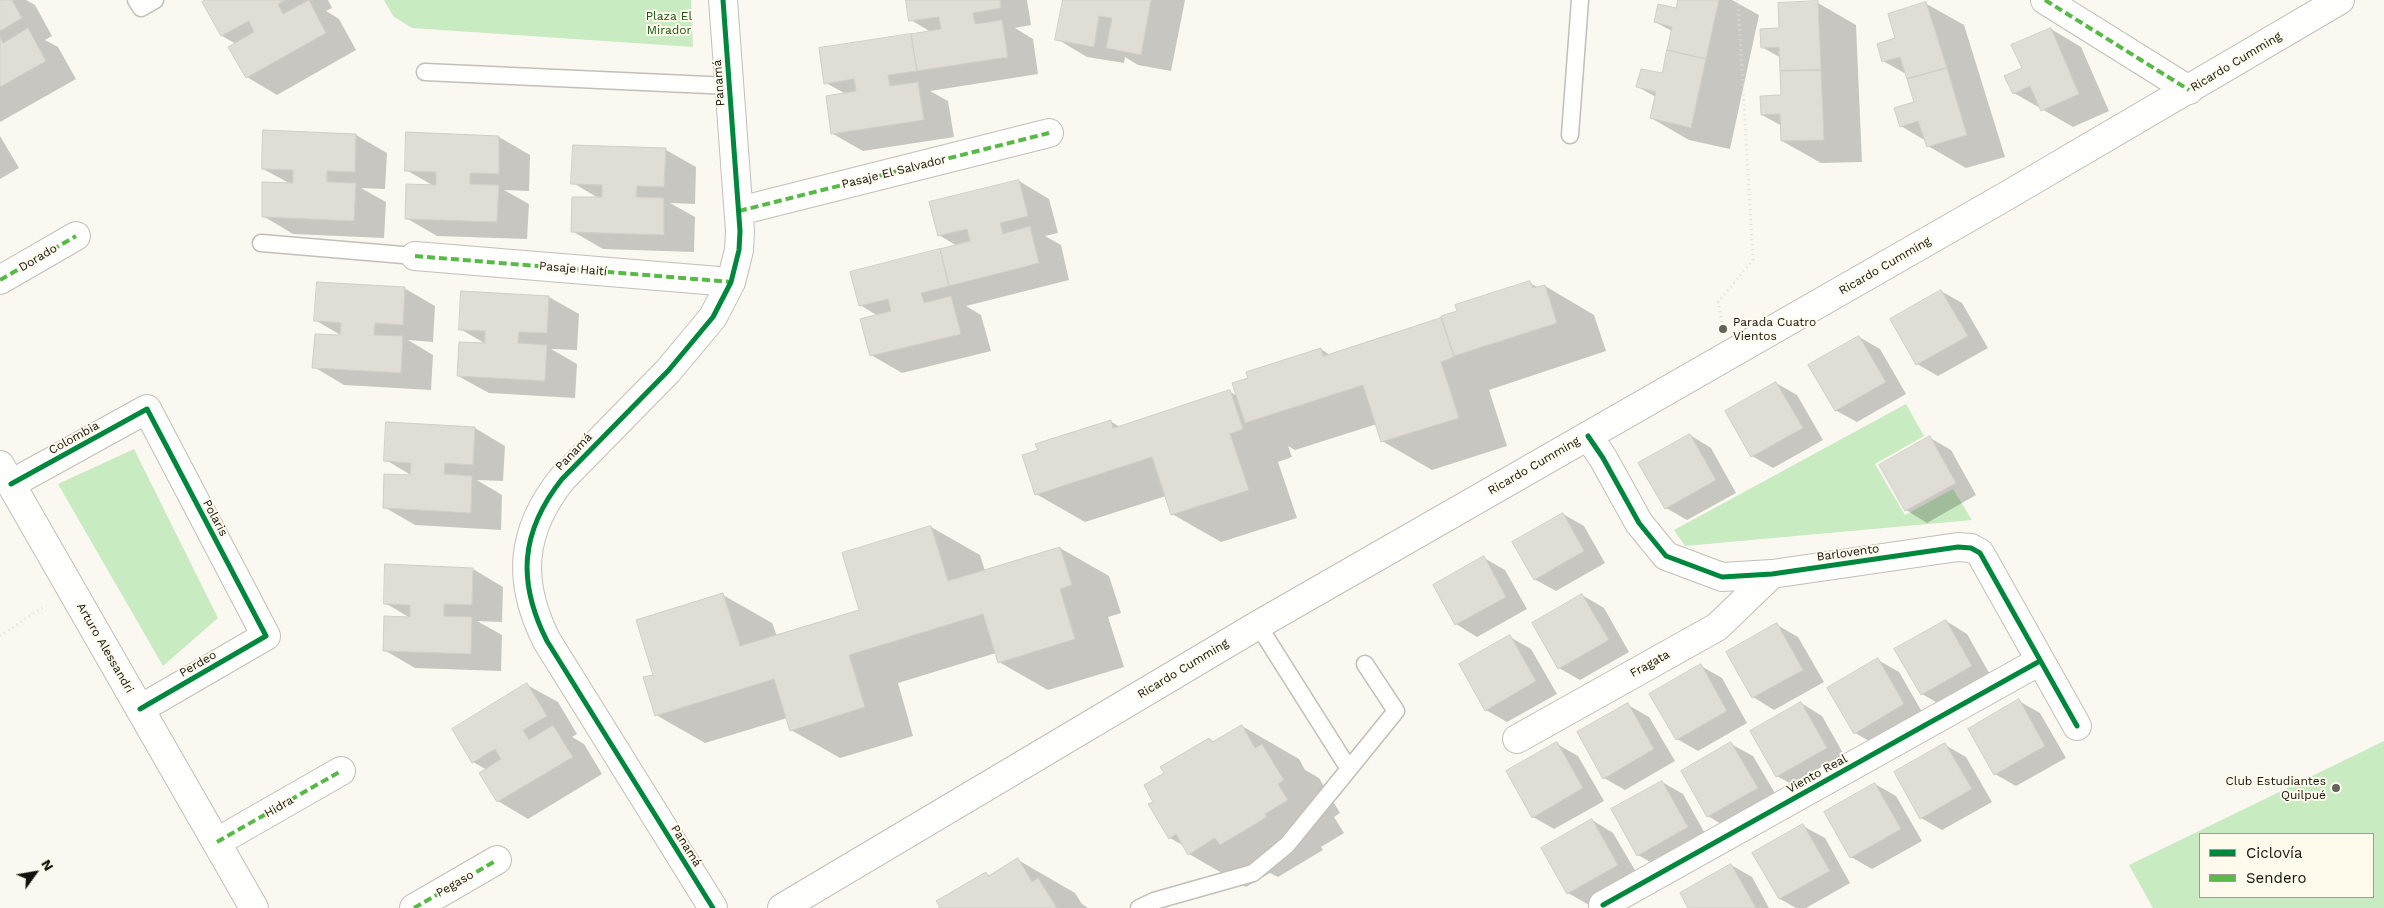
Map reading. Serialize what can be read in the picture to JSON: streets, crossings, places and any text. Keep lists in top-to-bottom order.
{
  "streets": {
    "street": [
      "Ricardo Cumming",
      "Panamá",
      "Pasaje El Salvador",
      "Dorado",
      "Pasaje Haití",
      "Colombia",
      "Polaris",
      "Barlovento",
      "Arturo Alessandri",
      "Perdeo",
      "Fragata",
      "Viento Real",
      "Hidra",
      "Pegaso"
    ]
  },
  "crossings": [
    ["Ricardo Cumming", "Barlovento"],
    ["Panamá", "Pasaje El Salvador"],
    ["Panamá", "Pasaje Haití"],
    ["Colombia", "Polaris"],
    ["Colombia", "Arturo Alessandri"],
    ["Polaris", "Perdeo"],
    ["Barlovento", "Fragata"],
    ["Barlovento", "Viento Real"],
    ["Arturo Alessandri", "Perdeo"],
    ["Arturo Alessandri", "Hidra"]
  ],
  "parks": ["Plaza El Mirador"],
  "places": ["Parada Cuatro Vientos", "Club Estudiantes Quilpué"],
  "legend": ["Ciclovía", "Sendero"],
  "north": "top right"
}
